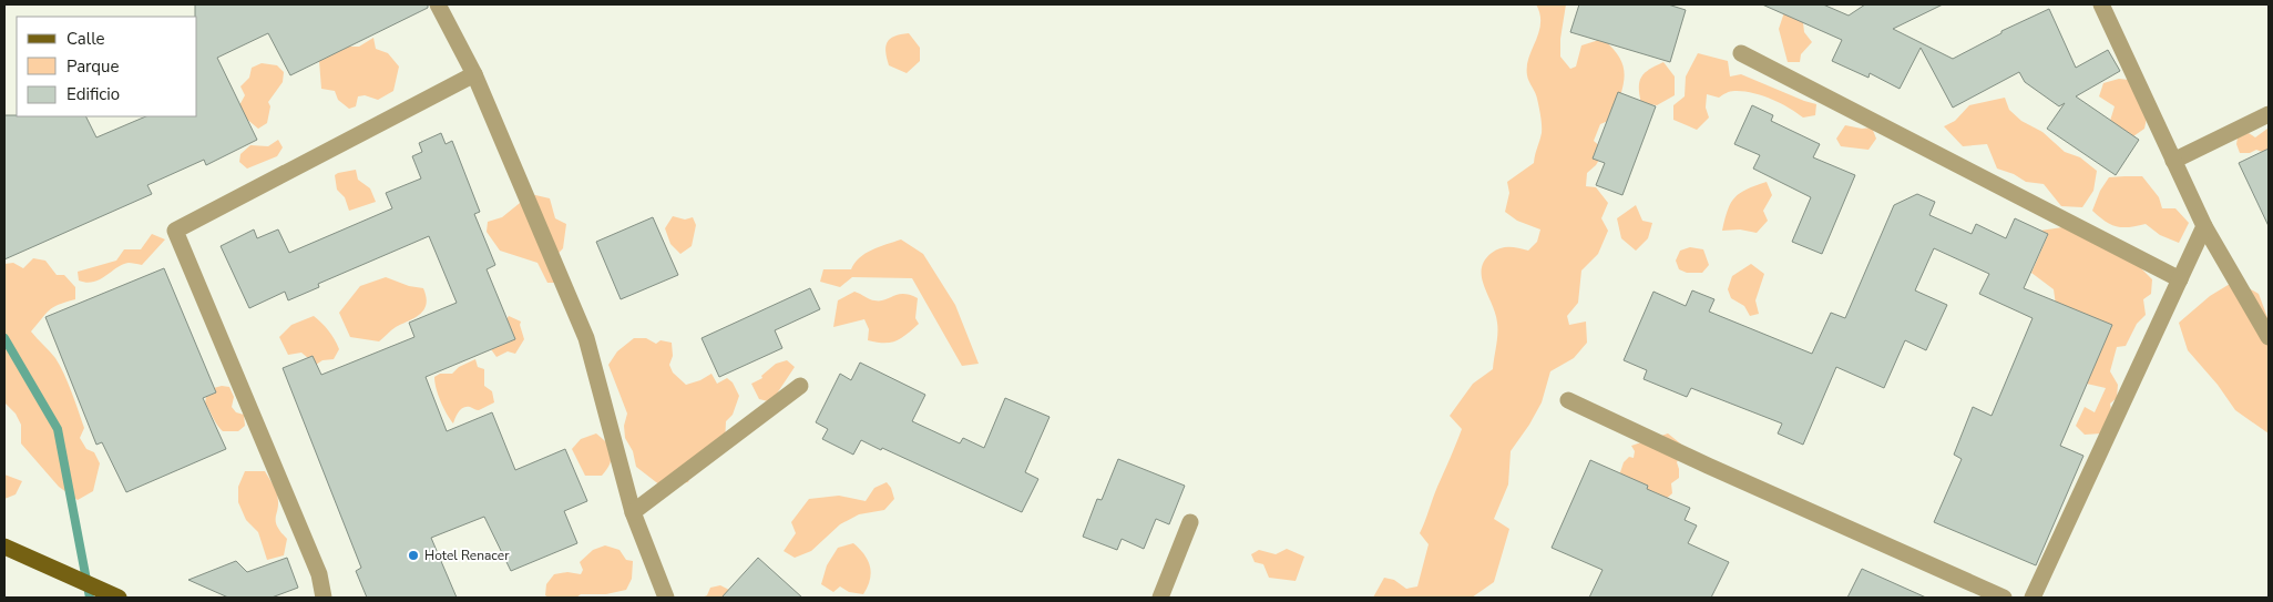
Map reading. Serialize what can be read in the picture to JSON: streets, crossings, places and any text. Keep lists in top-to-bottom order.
{
  "places": ["Hotel Renacer"],
  "legend": ["Calle", "Parque", "Edificio"]
}
